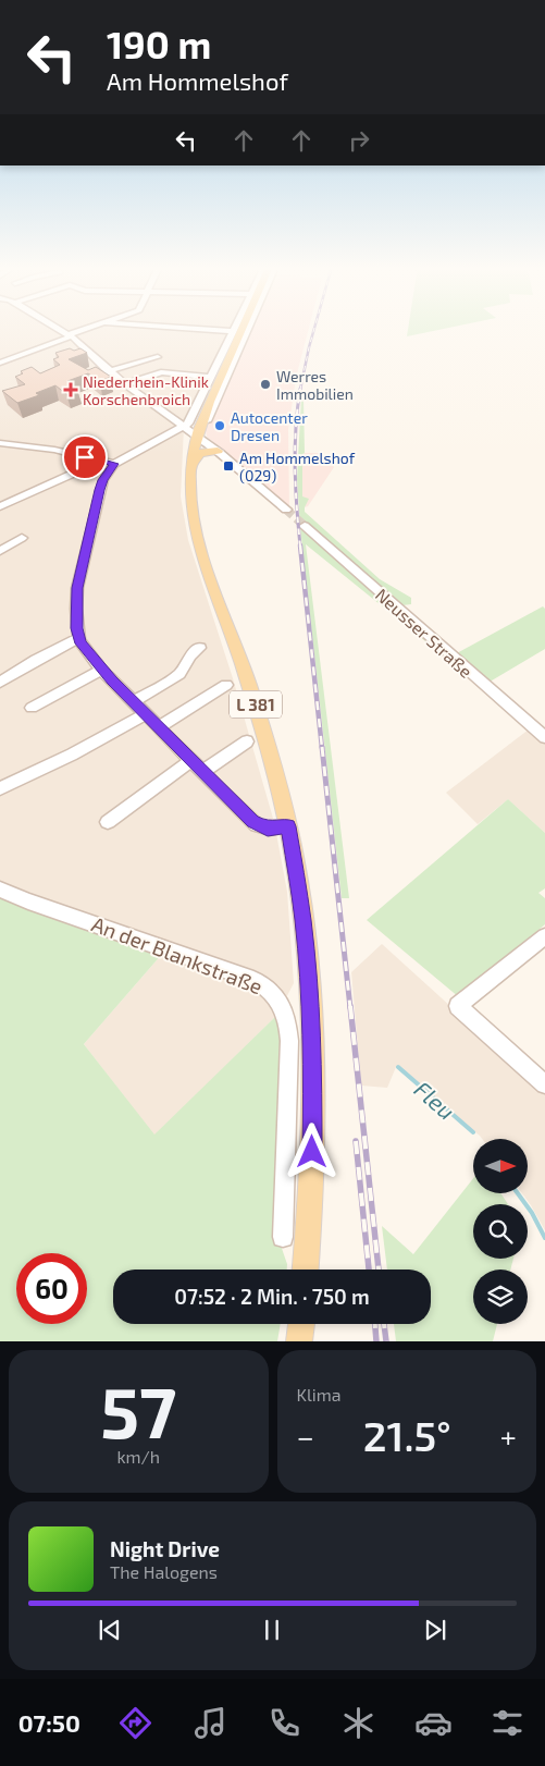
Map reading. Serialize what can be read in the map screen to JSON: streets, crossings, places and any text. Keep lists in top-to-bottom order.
{
  "streets": {
    "main road": ["L 381"],
    "street": ["Neusser Straße", "An der Blankstraße"]
  },
  "water": ["Fleu"],
  "places": {
    "other": ["Werres Immobilien", "Autocenter Dresen"],
    "health": ["Niederrhein-Klinik Korschenbroich"],
    "transit": ["Am Hommelshof (029)"]
  },
  "north": "right",
  "page": {
    "turn": ["190 m", "Am Hommelshof"],
    "limit": "60",
    "trip": "07:52 · 2 Min. · 750 m",
    "tile": [
      ["57", "km/h"],
      "Klima"
    ],
    "heat": ["−", "21.5°", "+"],
    "song": ["Night Drive", "The Halogens"],
    "tabs": "07:50"
  }
}
